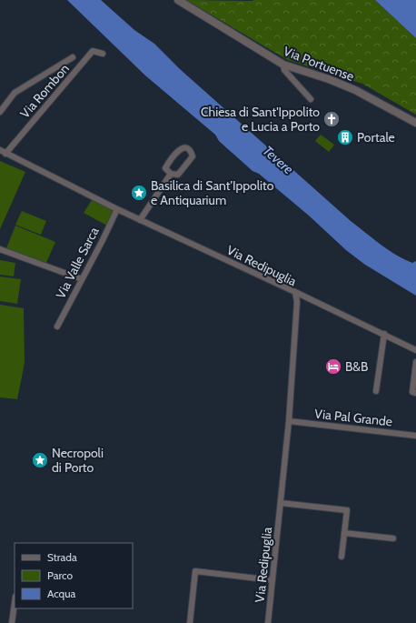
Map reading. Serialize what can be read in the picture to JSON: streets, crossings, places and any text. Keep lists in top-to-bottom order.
{
  "streets": {
    "street": [
      "Via Portuense",
      "Via Rombon",
      "Via Valle Sarca",
      "Via Redipuglia",
      "Via Pal Grande"
    ]
  },
  "crossings": [
    ["Via Rombon", "Via Redipuglia"],
    ["Via Valle Sarca", "Via Redipuglia"],
    ["Via Redipuglia", "Via Pal Grande"]
  ],
  "water": ["Tevere"],
  "places": {
    "church": ["Chiesa di Sant'Ippolito e Lucia a Porto"],
    "building": ["Portale"],
    "place": ["Basilica di Sant'Ippolito e Antiquarium", "Necropoli di Porto"],
    "hotel": ["B&B"]
  },
  "legend": ["Strada", "Parco", "Acqua"]
}
